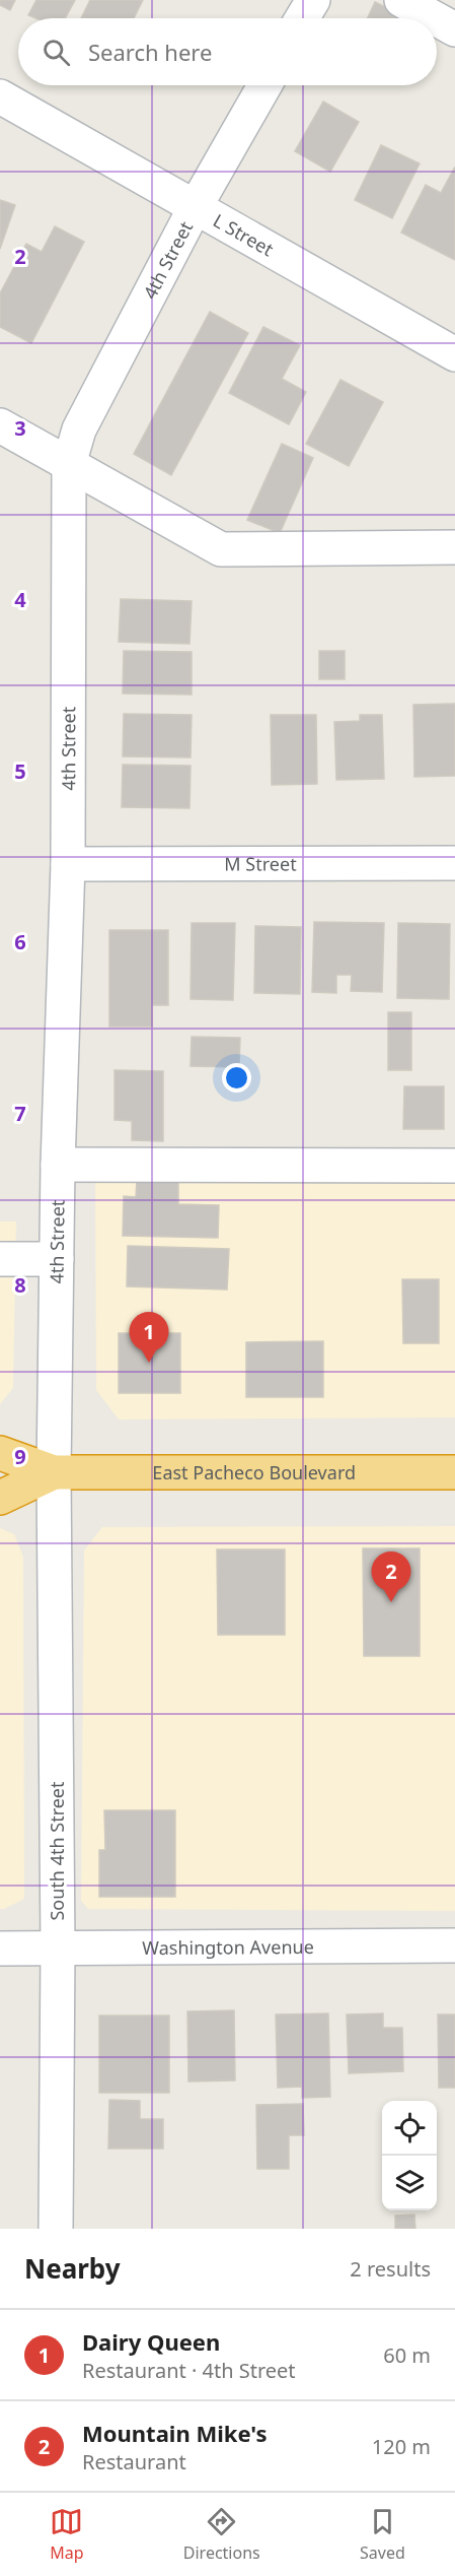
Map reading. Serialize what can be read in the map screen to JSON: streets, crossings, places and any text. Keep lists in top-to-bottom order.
{
  "streets": {
    "highway": ["East Pacheco Boulevard"],
    "street": [
      "L Street",
      "4th Street",
      "M Street",
      "South 4th Street",
      "Washington Avenue"
    ]
  },
  "crossings": [
    ["L Street", "4th Street"],
    ["4th Street", "M Street"],
    ["4th Street", "East Pacheco Boulevard"],
    ["4th Street", "South 4th Street"],
    ["East Pacheco Boulevard", "South 4th Street"],
    ["South 4th Street", "Washington Avenue"]
  ],
  "page": {
    "search": "Search here",
    "pins": ["1", "2"],
    "heading": ["Nearby", "2 results"],
    "list": [
      {
        "mark": "1",
        "name": "Dairy Queen",
        "note": "Restaurant · 4th Street",
        "value": "60 m"
      },
      {
        "mark": "2",
        "name": "Mountain Mike's",
        "note": "Restaurant",
        "value": "120 m"
      }
    ],
    "nav": ["Map", "Directions", "Saved"]
  },
  "grid": {
    "rows": [
      "2",
      "3",
      "4",
      "5",
      "6",
      "7",
      "8",
      "9"
    ]
  }
}
